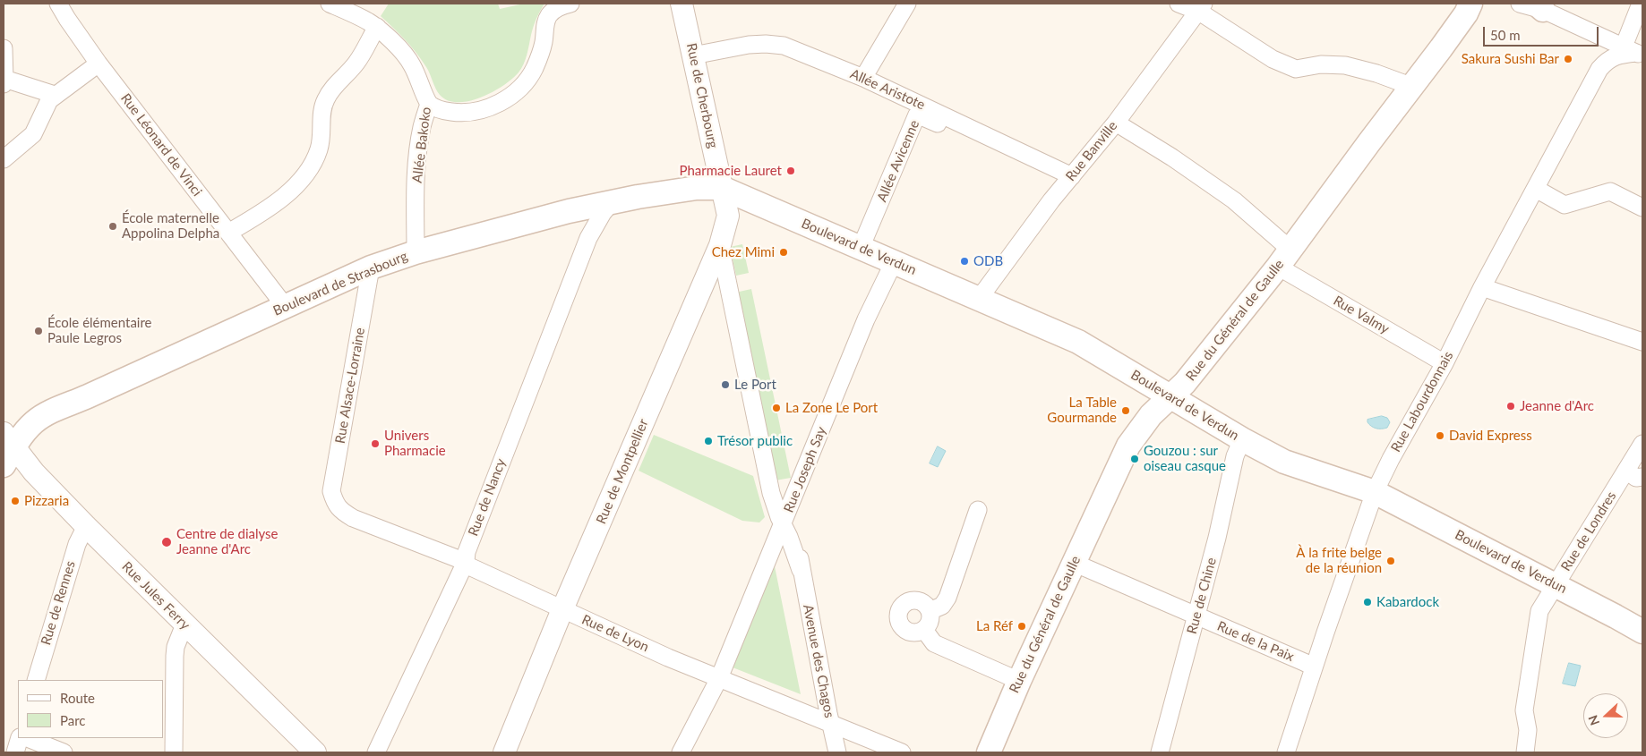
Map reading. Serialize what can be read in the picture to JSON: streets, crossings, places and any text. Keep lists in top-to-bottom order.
{
  "streets": {
    "main road": ["Boulevard de Verdun", "Boulevard de Strasbourg", "Rue du Général de Gaulle"],
    "street": [
      "Allée Aristote",
      "Rue de Cherbourg",
      "Rue Léonard de Vinci",
      "Allée Bakoko",
      "Rue Banville",
      "Allée Avicenne",
      "Rue Valmy",
      "Rue Alsace-Lorraine",
      "Rue Labourdonnais",
      "Rue Joseph Say",
      "Rue de Montpellier",
      "Rue de Nancy",
      "Rue de Londres",
      "Rue Jules Ferry",
      "Rue de Chine",
      "Rue de Rennes",
      "Rue de Lyon",
      "Rue de la Paix",
      "Avenue des Chagos"
    ]
  },
  "crossings": [
    ["Allée Aristote", "Rue de Cherbourg"],
    ["Allée Aristote", "Rue Banville"],
    ["Rue de Cherbourg", "Boulevard de Verdun"],
    ["Rue de Cherbourg", "Boulevard de Strasbourg"],
    ["Rue de Cherbourg", "Rue de Montpellier"],
    ["Rue Léonard de Vinci", "Boulevard de Strasbourg"],
    ["Allée Bakoko", "Boulevard de Strasbourg"],
    ["Rue Banville", "Boulevard de Verdun"],
    ["Rue Banville", "Rue Valmy"],
    ["Allée Avicenne", "Boulevard de Verdun"],
    ["Boulevard de Verdun", "Boulevard de Strasbourg"],
    ["Boulevard de Verdun", "Rue du Général de Gaulle"],
    ["Boulevard de Verdun", "Rue Labourdonnais"],
    ["Boulevard de Verdun", "Rue Joseph Say"],
    ["Boulevard de Verdun", "Rue de Montpellier"],
    ["Boulevard de Verdun", "Rue de Londres"],
    ["Boulevard de Verdun", "Rue de Chine"],
    ["Boulevard de Strasbourg", "Rue Alsace-Lorraine"],
    ["Boulevard de Strasbourg", "Rue de Montpellier"],
    ["Boulevard de Strasbourg", "Rue de Nancy"],
    ["Boulevard de Strasbourg", "Rue Jules Ferry"],
    ["Rue Valmy", "Rue du Général de Gaulle"],
    ["Rue Valmy", "Rue Labourdonnais"],
    ["Rue du Général de Gaulle", "Rue de la Paix"],
    ["Rue Alsace-Lorraine", "Rue de Lyon"],
    ["Rue Labourdonnais", "Rue de la Paix"],
    ["Rue Joseph Say", "Rue de Lyon"],
    ["Rue Joseph Say", "Avenue des Chagos"],
    ["Rue de Montpellier", "Rue de Lyon"],
    ["Rue de Montpellier", "Avenue des Chagos"],
    ["Rue de Nancy", "Rue de Lyon"],
    ["Rue Jules Ferry", "Rue de Rennes"],
    ["Rue de Chine", "Rue de la Paix"],
    ["Rue de Lyon", "Avenue des Chagos"]
  ],
  "places": [
    "Sakura Sushi Bar",
    "Pharmacie Lauret",
    "École maternelle Appolina Delpha",
    "Chez Mimi",
    "ODB",
    "École élémentaire Paule Legros",
    "Le Port",
    "Jeanne d'Arc",
    "La Zone Le Port",
    "La Table Gourmande",
    "David Express",
    "Trésor public",
    "Univers Pharmacie",
    "Gouzou : sur oiseau casque",
    "Pizzaria",
    "Centre de dialyse Jeanne d'Arc",
    "À la frite belge de la réunion",
    "Kabardock",
    "La Réf"
  ],
  "legend": ["Route", "Parc"],
  "scale_bar": "50 m",
  "north": "left"
}
